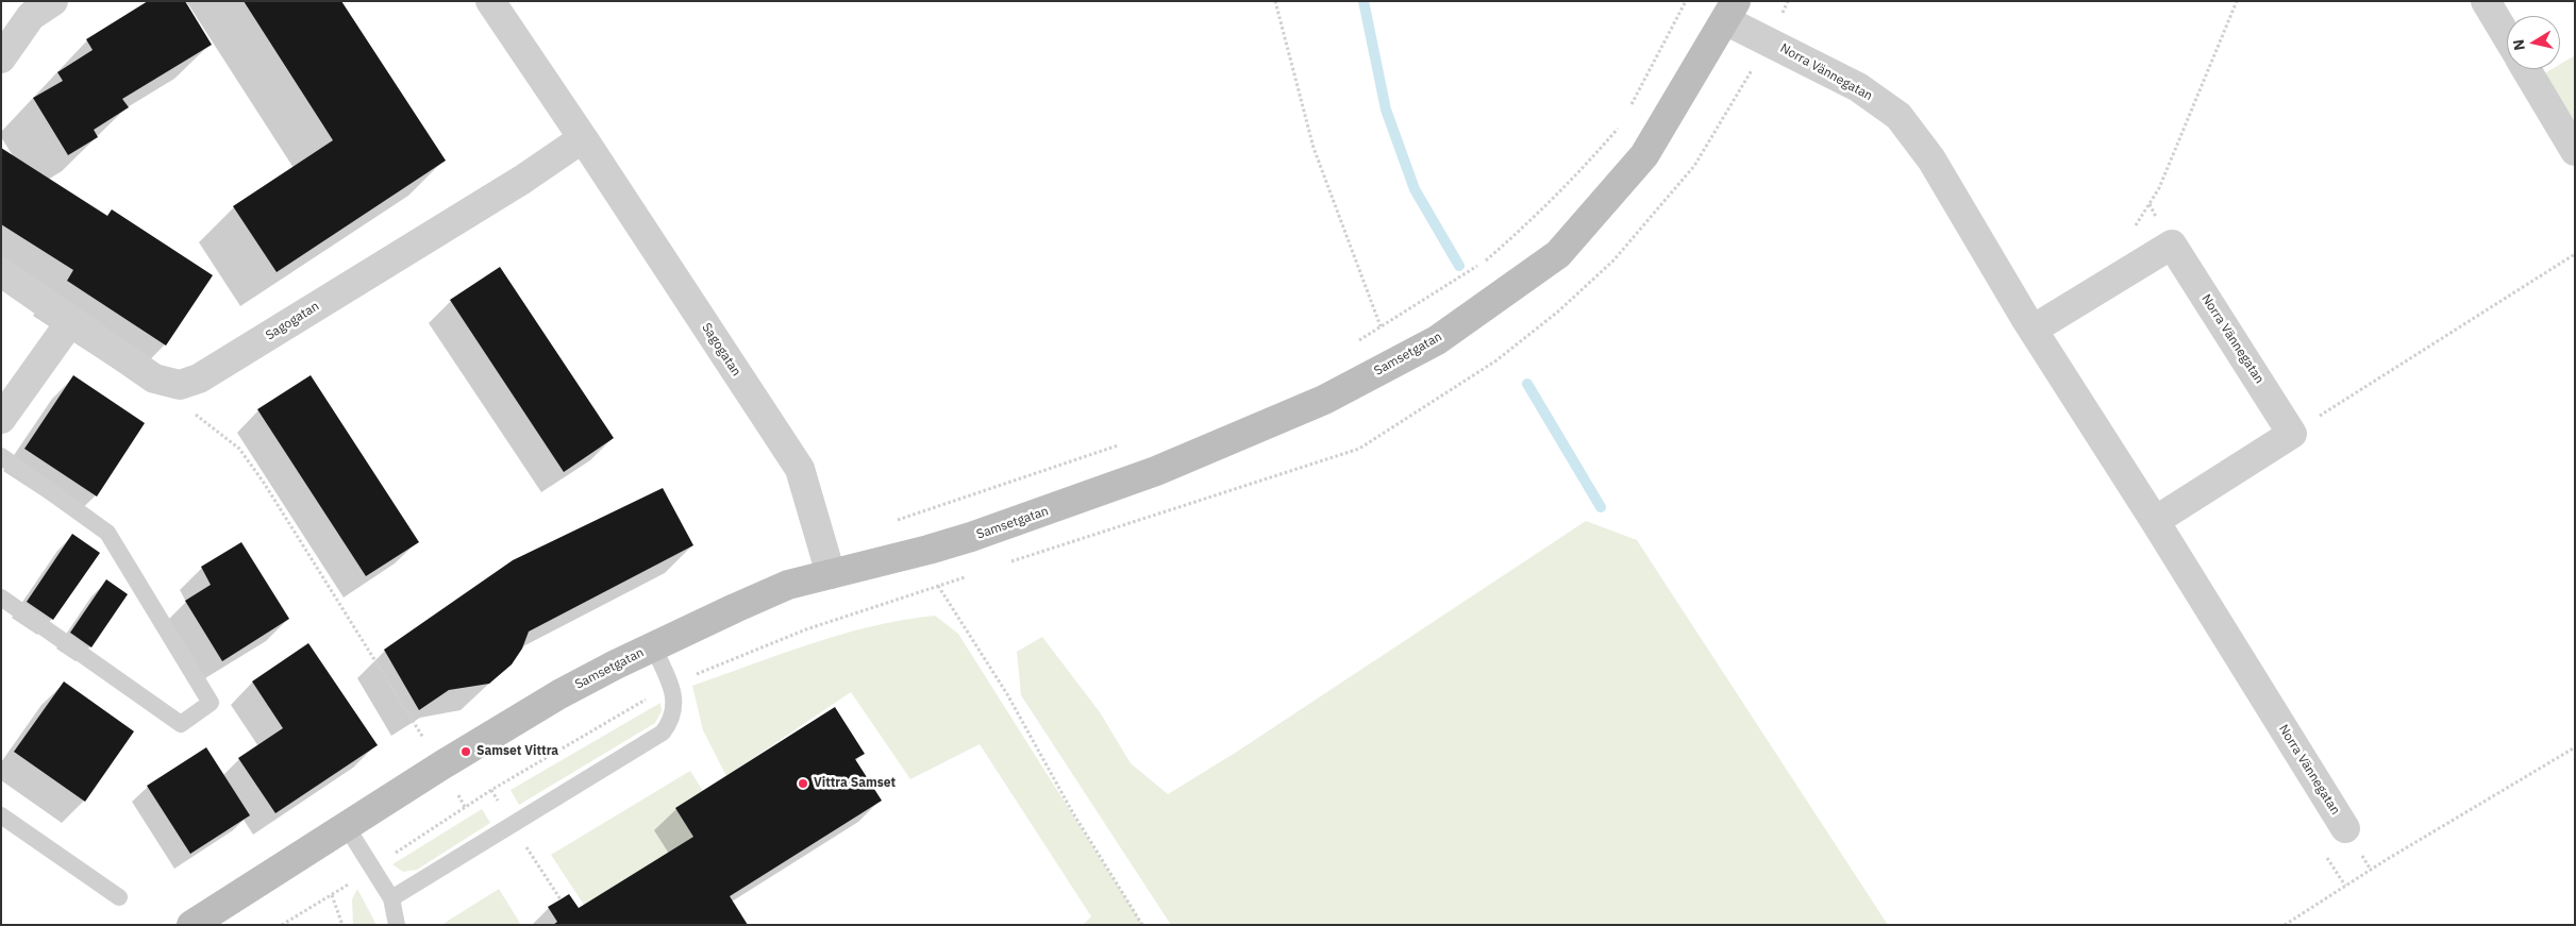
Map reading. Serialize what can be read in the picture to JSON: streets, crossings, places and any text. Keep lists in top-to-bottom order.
{
  "streets": {
    "street": ["Norra Vännegatan", "Sagogatan", "Samsetgatan"]
  },
  "crossings": [
    ["Norra Vännegatan", "Samsetgatan"],
    ["Sagogatan", "Samsetgatan"]
  ],
  "places": ["Samset Vittra", "Vittra Samset"],
  "north": "left"
}
